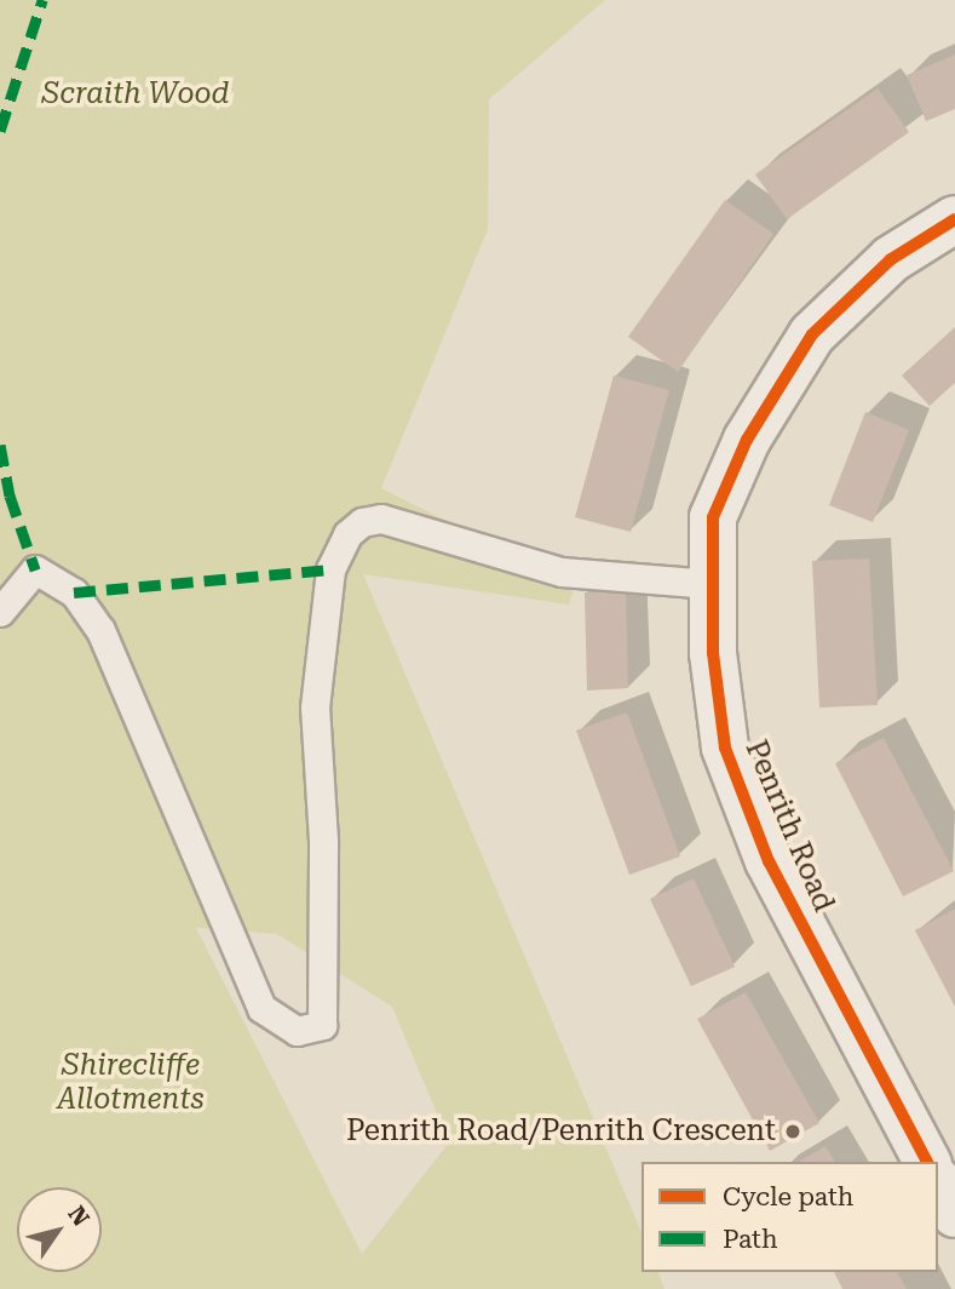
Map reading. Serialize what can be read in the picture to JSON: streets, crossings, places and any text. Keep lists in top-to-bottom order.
{
  "streets": {
    "street": ["Penrith Road"]
  },
  "parks": ["Scraith Wood", "Shirecliffe Allotments"],
  "places": ["Penrith Road/Penrith Crescent"],
  "legend": ["Cycle path", "Path"],
  "north": "top right"
}
